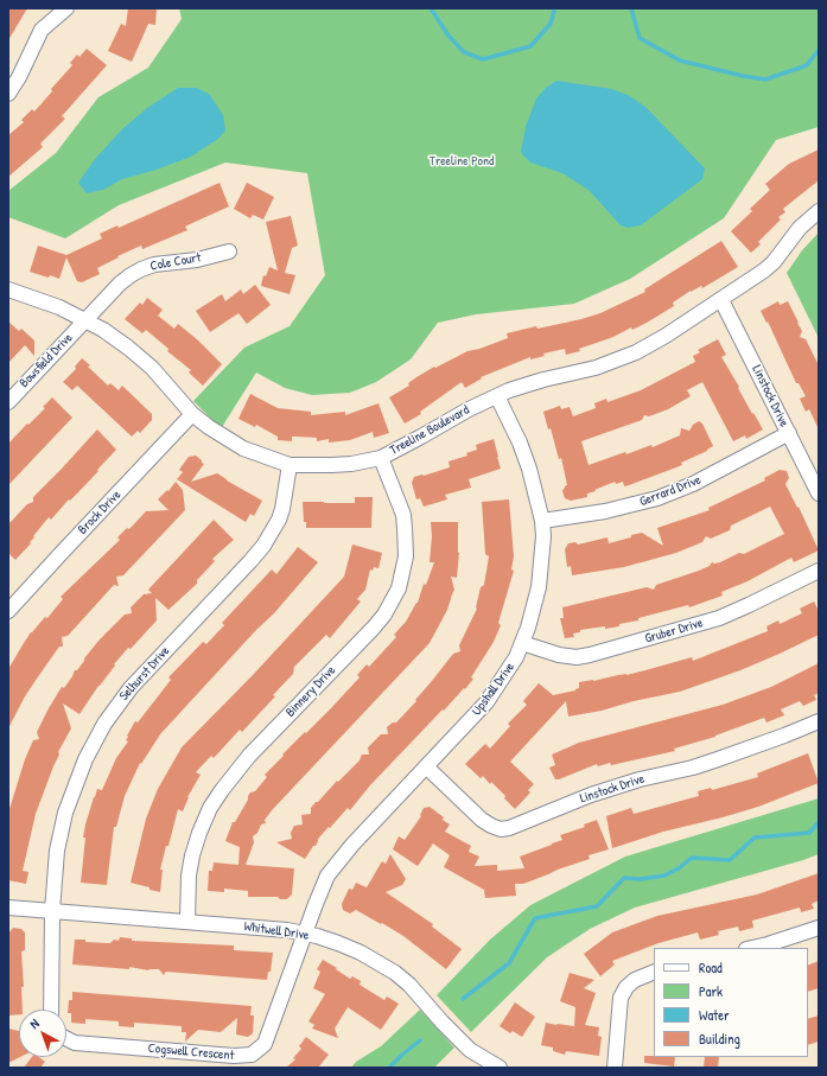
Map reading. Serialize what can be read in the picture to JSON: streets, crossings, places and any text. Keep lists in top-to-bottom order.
{
  "streets": {
    "street": [
      "Cole Court",
      "Bowsfield Drive",
      "Linstock Drive",
      "Treeline Boulevard",
      "Gerrard Drive",
      "Brock Drive",
      "Gruber Drive",
      "Selhurst Drive",
      "Upshall Drive",
      "Binnery Drive",
      "Whitwell Drive",
      "Cogswell Crescent"
    ]
  },
  "crossings": [
    ["Cole Court", "Bowsfield Drive"],
    ["Cole Court", "Treeline Boulevard"],
    ["Bowsfield Drive", "Treeline Boulevard"],
    ["Linstock Drive", "Treeline Boulevard"],
    ["Linstock Drive", "Gerrard Drive"],
    ["Linstock Drive", "Upshall Drive"],
    ["Treeline Boulevard", "Brock Drive"],
    ["Treeline Boulevard", "Selhurst Drive"],
    ["Treeline Boulevard", "Upshall Drive"],
    ["Treeline Boulevard", "Binnery Drive"],
    ["Gerrard Drive", "Upshall Drive"],
    ["Gruber Drive", "Upshall Drive"],
    ["Selhurst Drive", "Whitwell Drive"],
    ["Upshall Drive", "Whitwell Drive"],
    ["Upshall Drive", "Cogswell Crescent"],
    ["Binnery Drive", "Whitwell Drive"],
    ["Whitwell Drive", "Cogswell Crescent"]
  ],
  "parks": ["Treeline Pond"],
  "legend": [
    "Road",
    "Park",
    "Water",
    "Building"
  ],
  "north": "top left"
}
